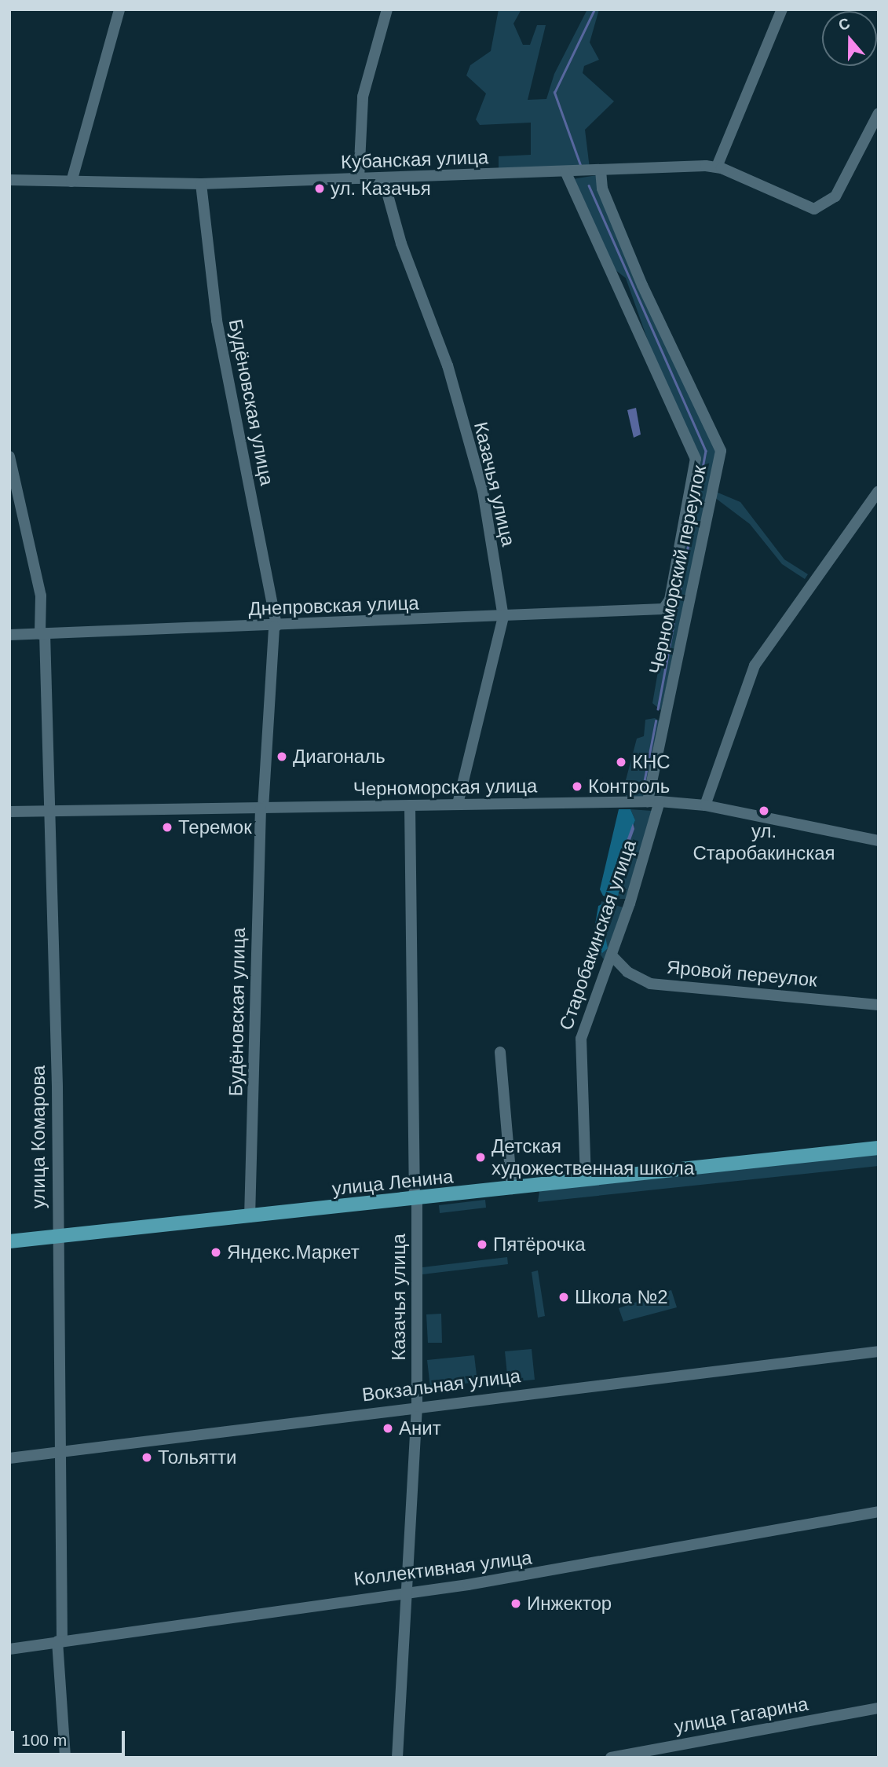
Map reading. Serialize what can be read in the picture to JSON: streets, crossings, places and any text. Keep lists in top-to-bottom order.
{
  "streets": {
    "main road": ["улица Ленина"],
    "street": [
      "Кубанская улица",
      "Будёновская улица",
      "Казачья улица",
      "Черноморский переулок",
      "Днепровская улица",
      "Черноморская улица",
      "Старобакинская улица",
      "Яровой переулок",
      "улица Комарова",
      "Вокзальная улица",
      "Коллективная улица",
      "улица Гагарина"
    ]
  },
  "crossings": [
    ["Кубанская улица", "Будёновская улица"],
    ["Кубанская улица", "Казачья улица"],
    ["Кубанская улица", "Черноморский переулок"],
    ["Кубанская улица", "Днепровская улица"],
    ["Будёновская улица", "Днепровская улица"],
    ["Будёновская улица", "Черноморская улица"],
    ["Будёновская улица", "улица Ленина"],
    ["Казачья улица", "Днепровская улица"],
    ["Казачья улица", "Черноморская улица"],
    ["Казачья улица", "улица Ленина"],
    ["Казачья улица", "Вокзальная улица"],
    ["Казачья улица", "Коллективная улица"],
    ["Черноморский переулок", "Черноморская улица"],
    ["Днепровская улица", "улица Комарова"],
    ["Черноморская улица", "Старобакинская улица"],
    ["Черноморская улица", "улица Комарова"],
    ["Старобакинская улица", "Яровой переулок"],
    ["Старобакинская улица", "улица Ленина"],
    ["улица Комарова", "улица Ленина"],
    ["улица Комарова", "Вокзальная улица"],
    ["улица Комарова", "Коллективная улица"]
  ],
  "places": [
    "ул. Казачья",
    "Диагональ",
    "КНС",
    "Контроль",
    "ул. Старобакинская",
    "Теремок",
    "Детская художественная школа",
    "Пятёрочка",
    "Яндекс.Маркет",
    "Школа №2",
    "Анит",
    "Тольятти",
    "Инжектор"
  ],
  "scale_bar": "100 m",
  "north": "top"
}
